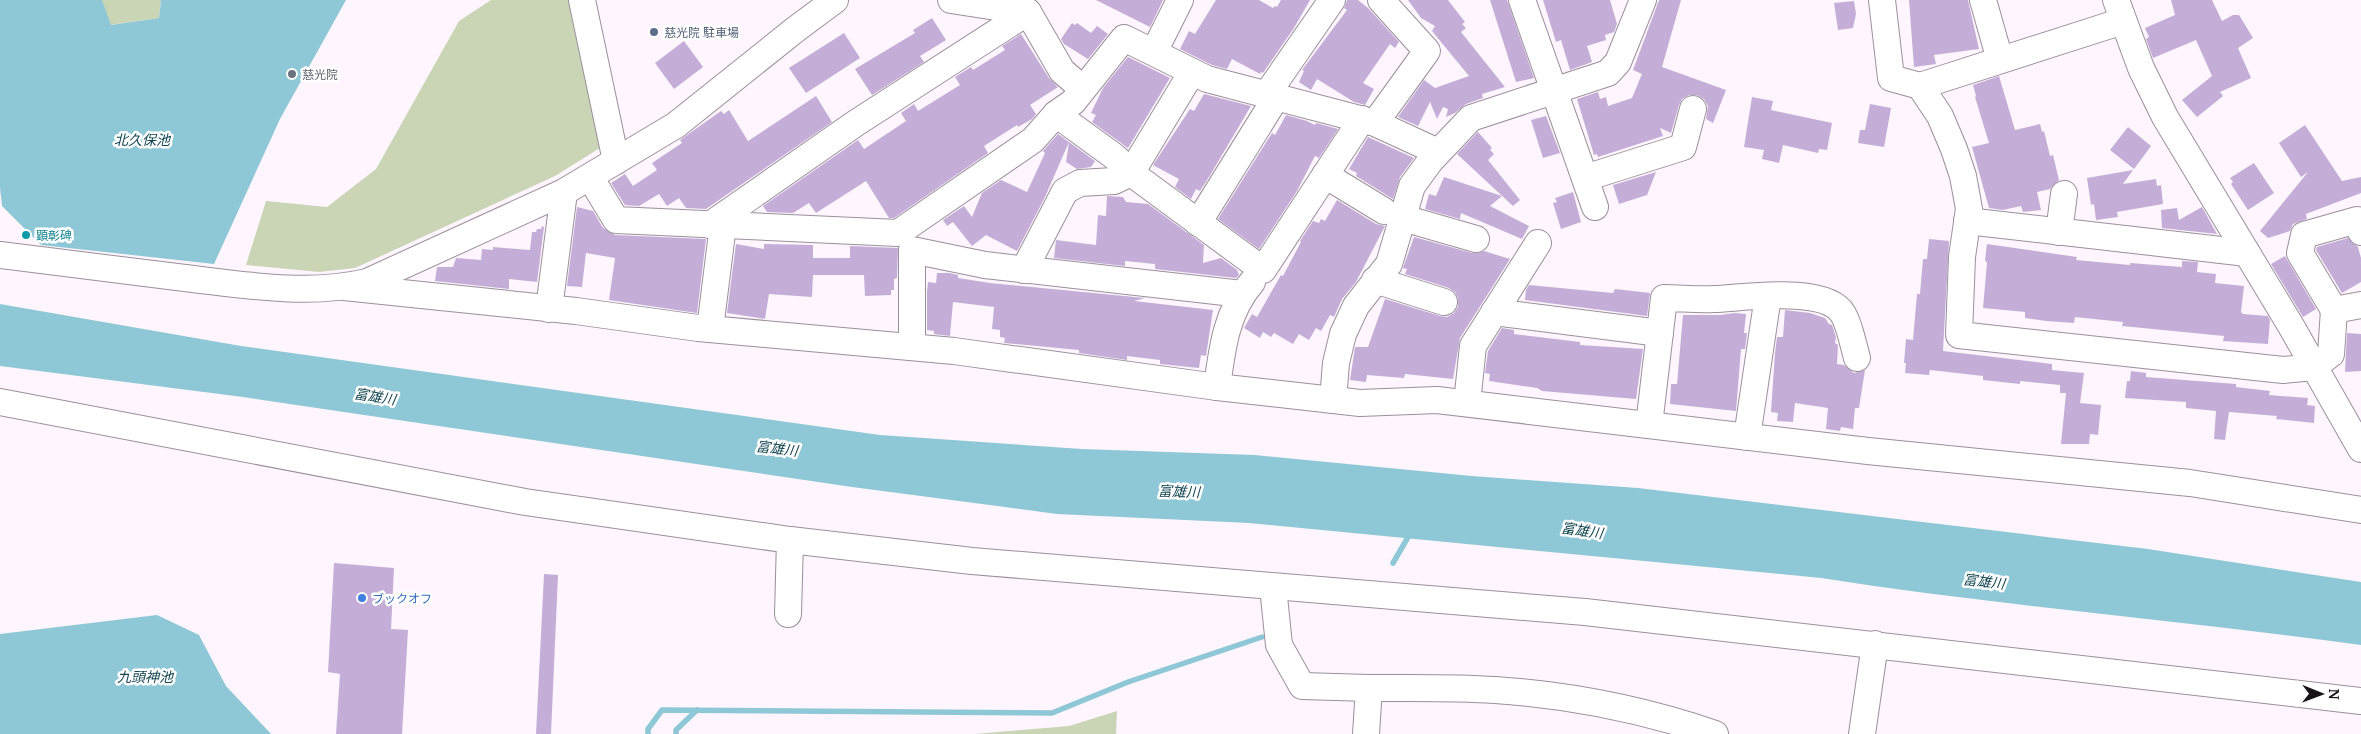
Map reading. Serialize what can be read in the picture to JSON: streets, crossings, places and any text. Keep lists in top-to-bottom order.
{
  "water": ["北久保池", "富雄川", "九頭神池"],
  "places": [
    "慈光院 駐車場",
    "慈光院",
    "顕彰碑",
    "ブックオフ"
  ],
  "north": "right"
}
